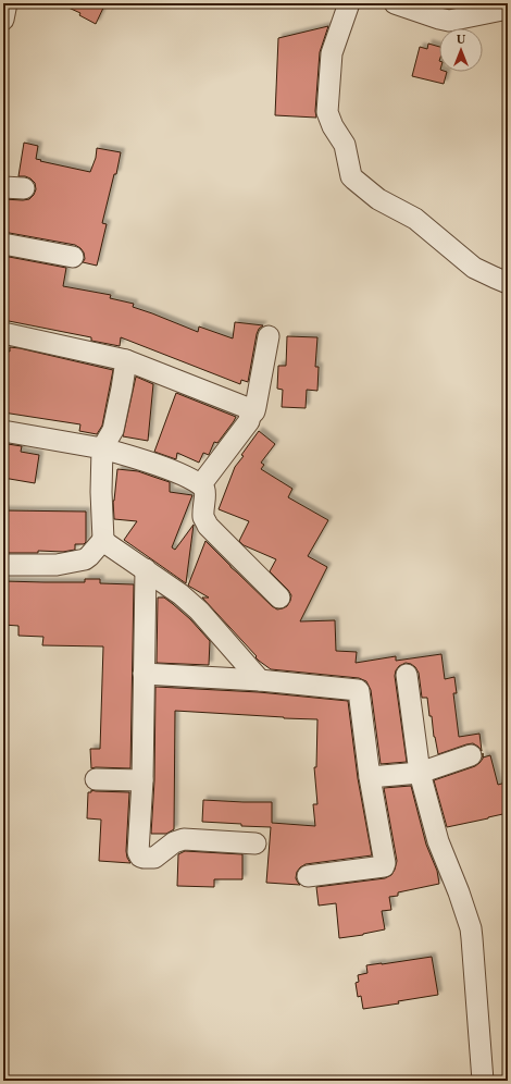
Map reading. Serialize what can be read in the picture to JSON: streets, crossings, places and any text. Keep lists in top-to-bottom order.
{
  "north": "top"
}
